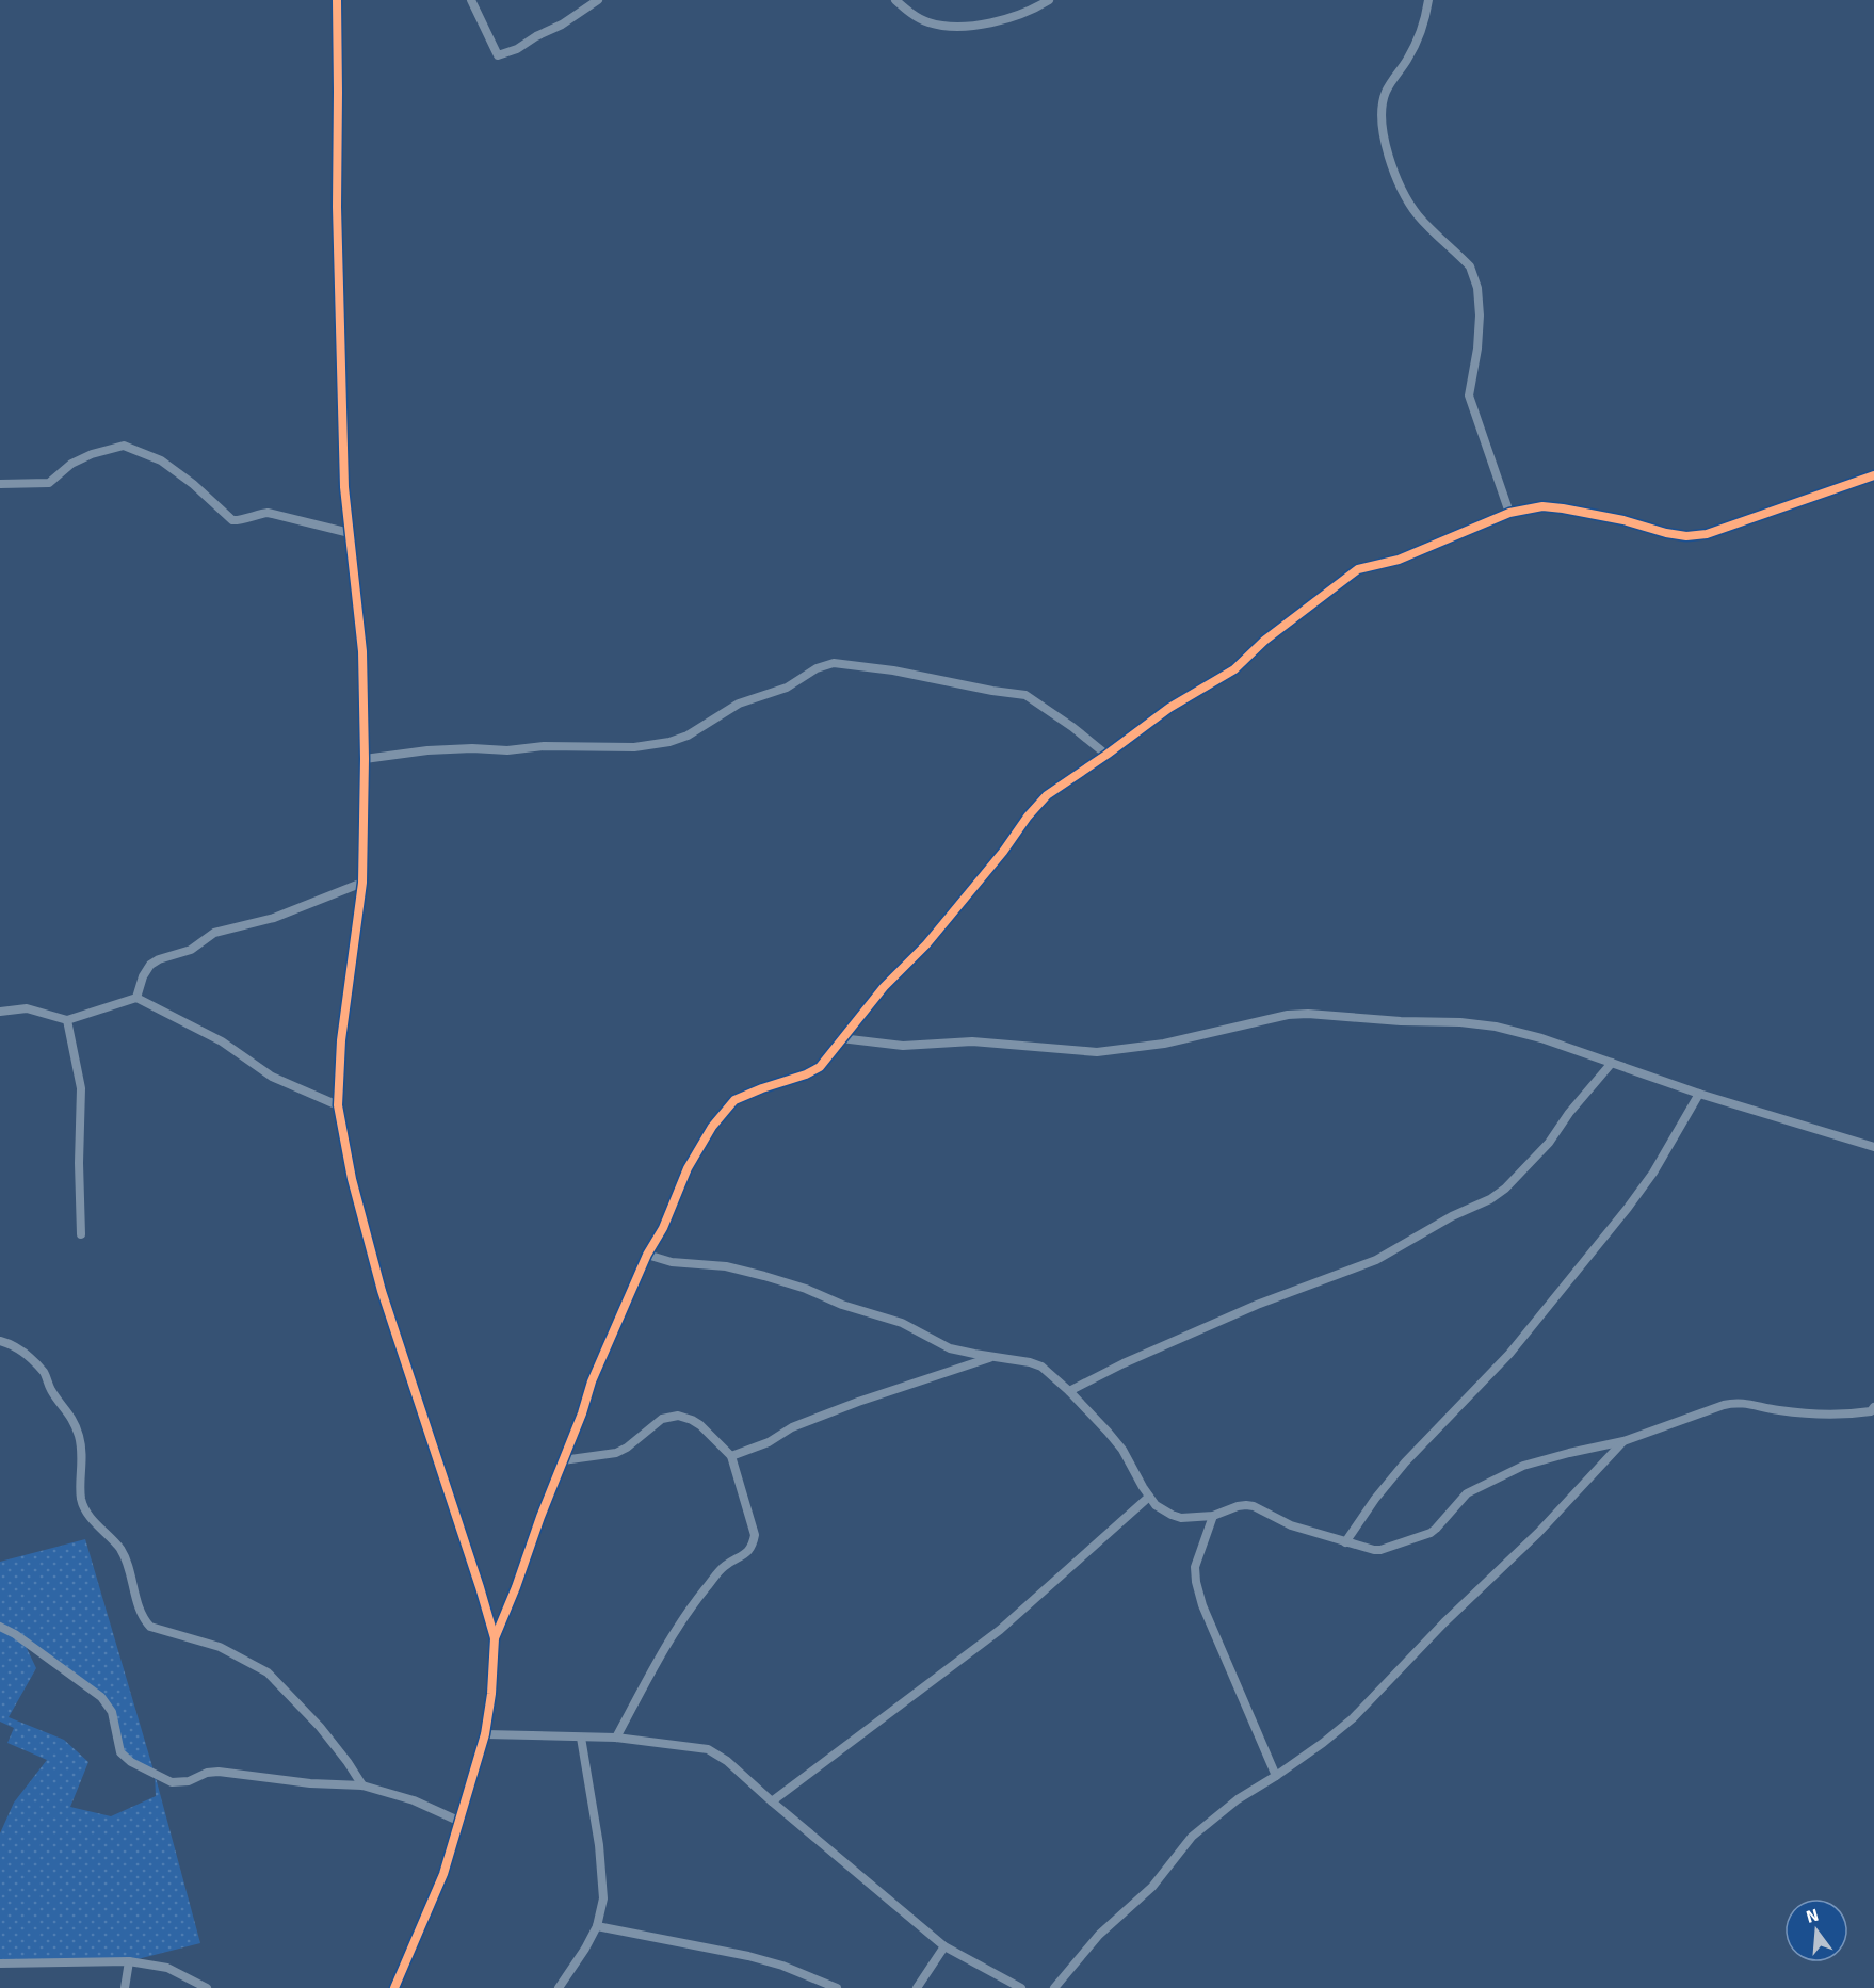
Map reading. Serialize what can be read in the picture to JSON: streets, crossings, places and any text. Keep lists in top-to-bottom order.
{
  "north": "top"
}
